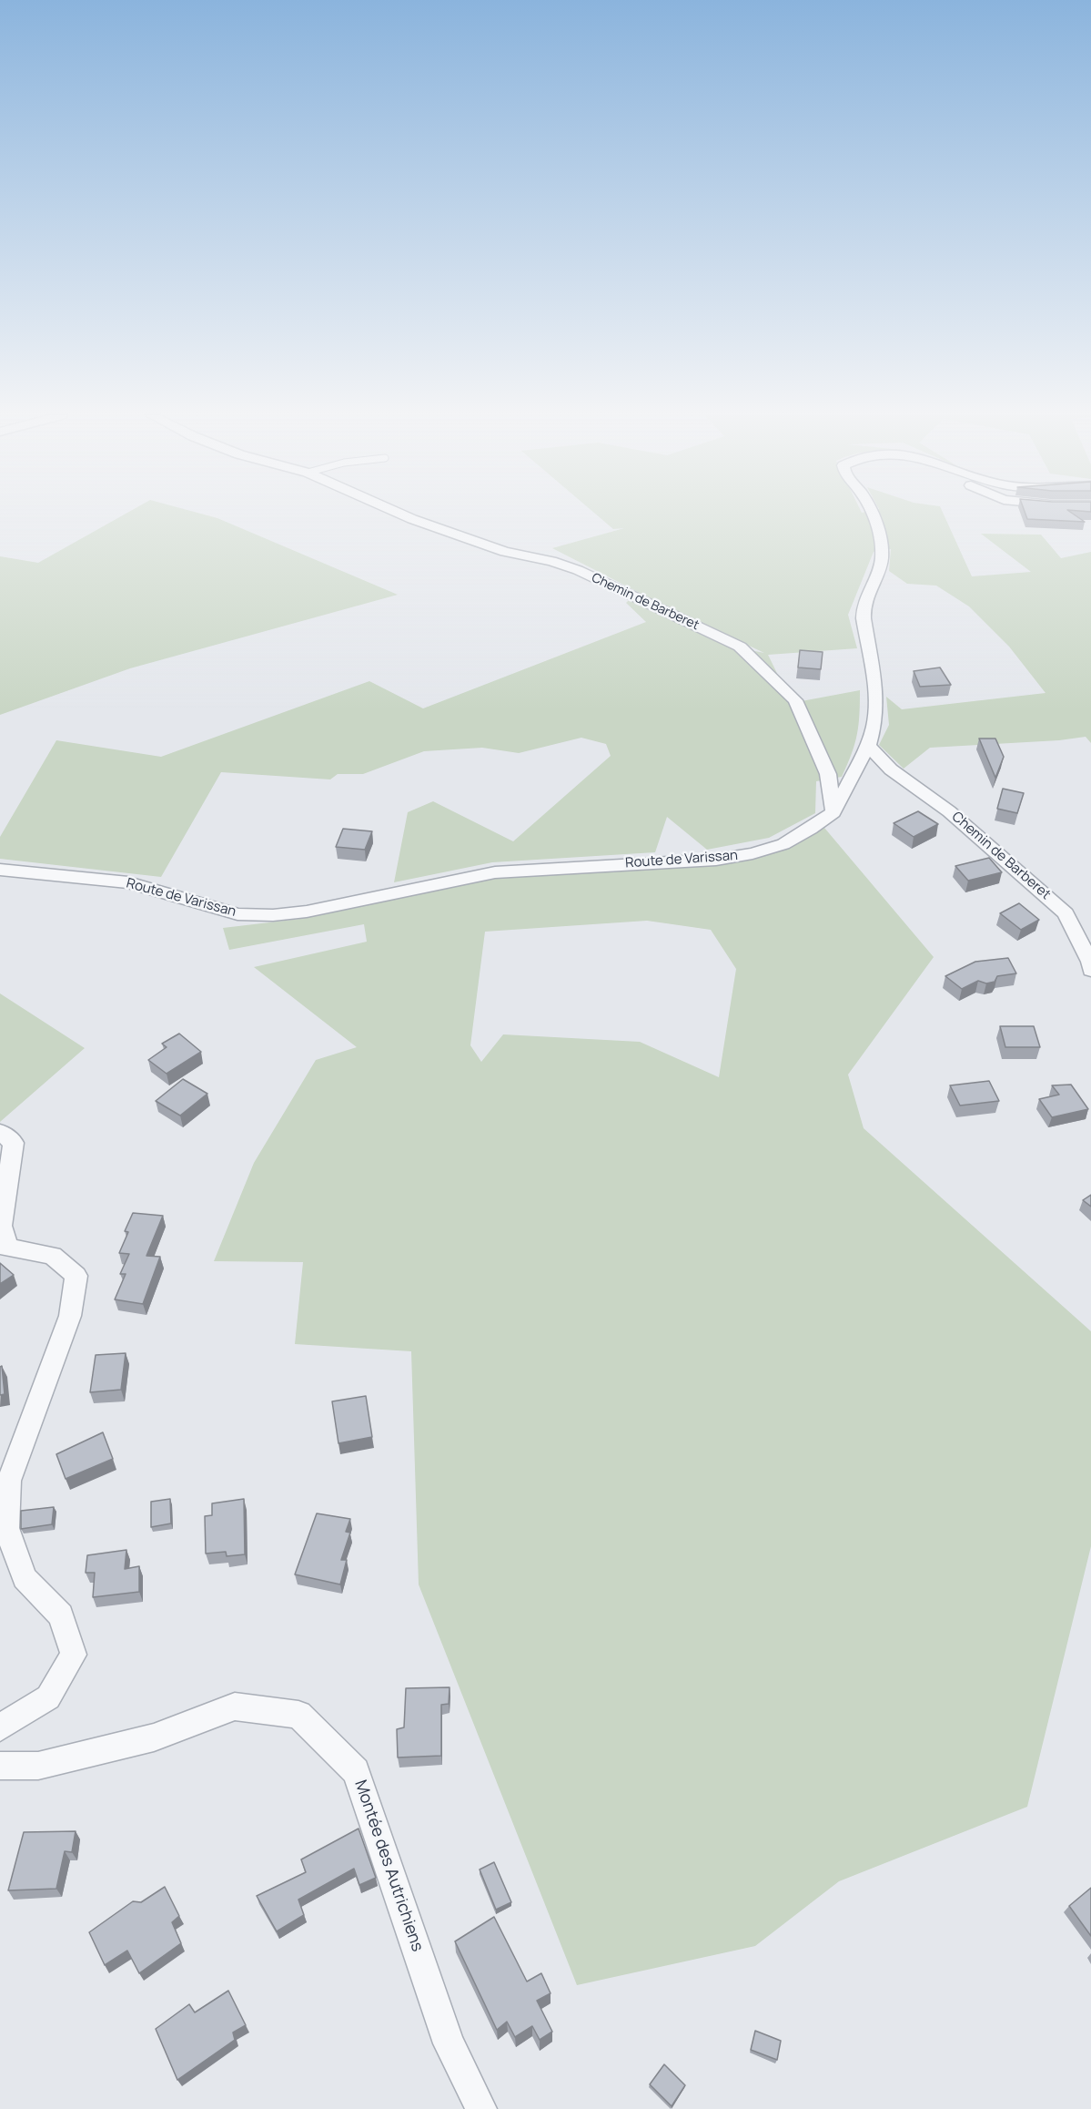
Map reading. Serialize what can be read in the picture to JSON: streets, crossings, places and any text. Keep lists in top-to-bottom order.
{
  "streets": {
    "street": ["Chemin de Barberet", "Route de Varissan", "Montée des Autrichiens"]
  },
  "crossings": [
    ["Chemin de Barberet", "Route de Varissan"]
  ]
}
